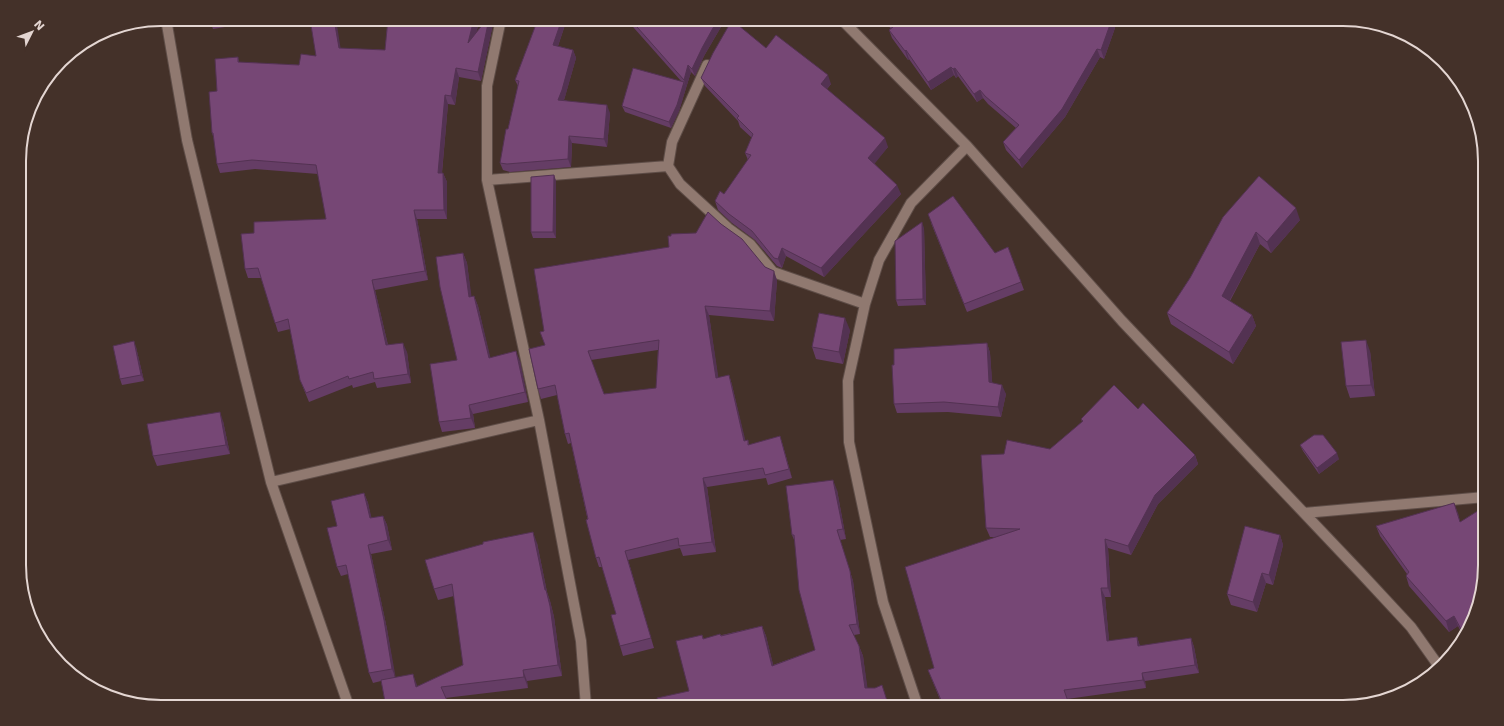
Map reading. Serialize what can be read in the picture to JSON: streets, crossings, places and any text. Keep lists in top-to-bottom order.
{
  "north": "top right"
}
